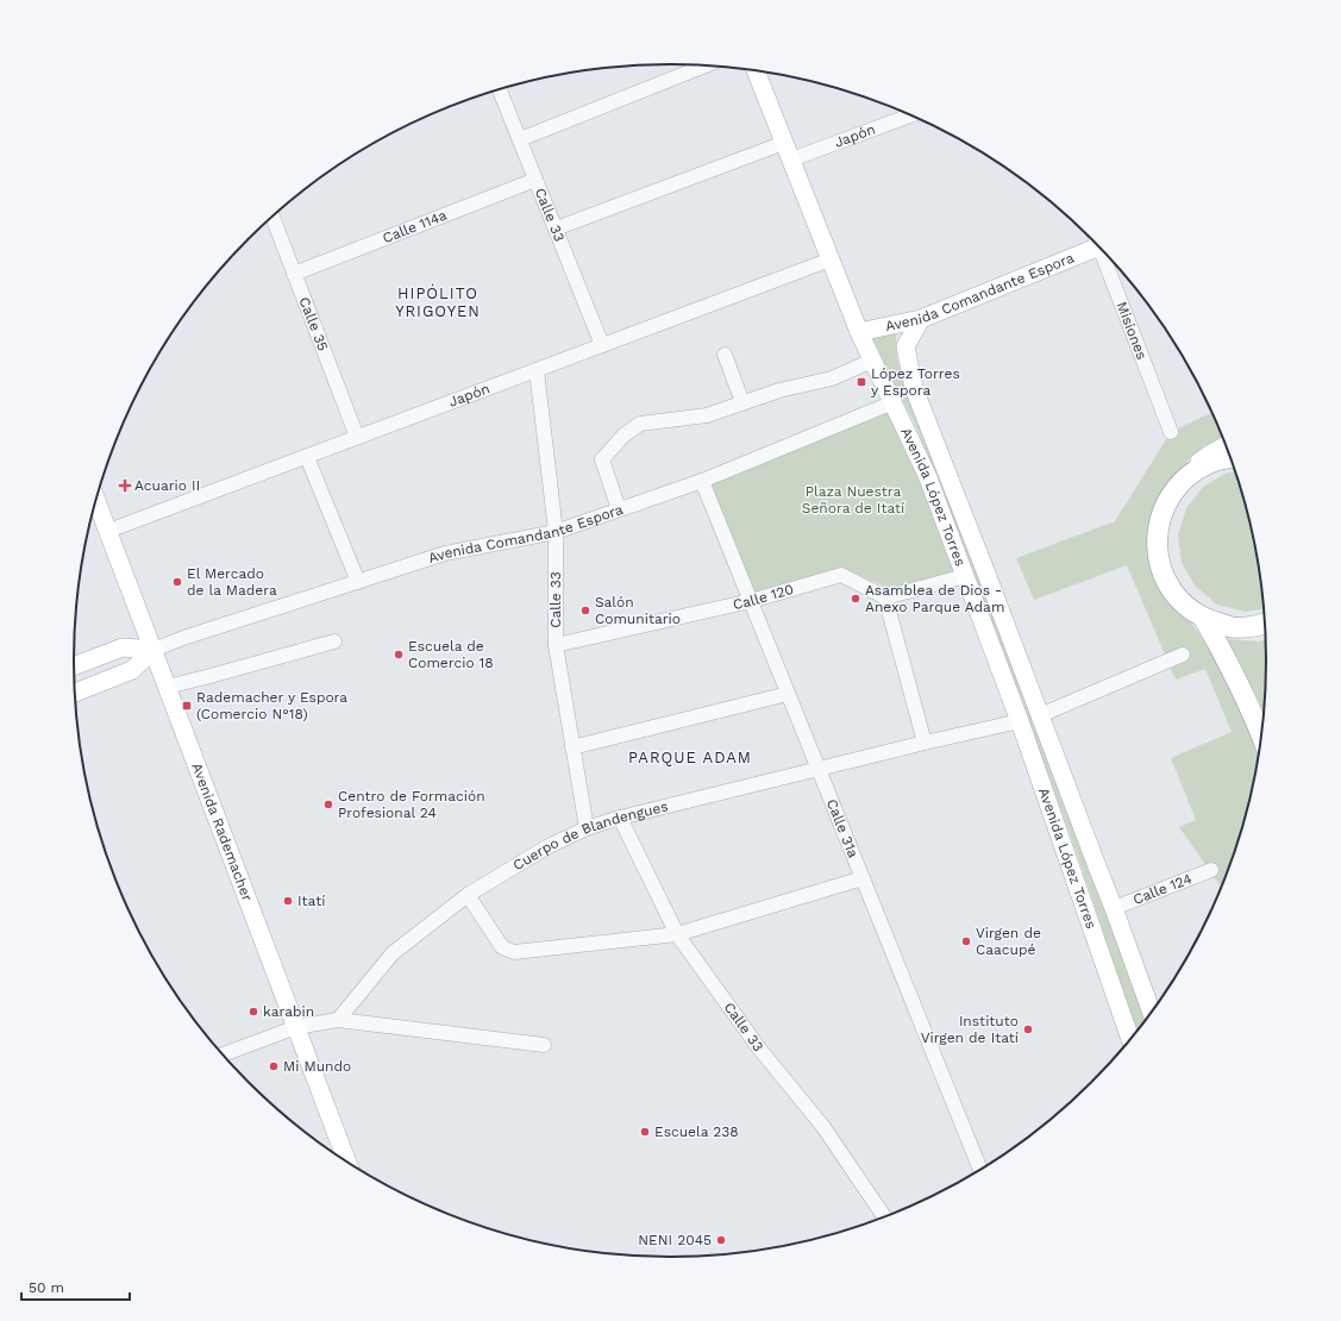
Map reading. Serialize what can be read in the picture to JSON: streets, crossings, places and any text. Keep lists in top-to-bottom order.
{
  "streets": {
    "main road": ["Avenida Comandante Espora", "Avenida López Torres", "Avenida Rademacher"],
    "street": [
      "Japón",
      "Calle 33",
      "Calle 114a",
      "Calle 35",
      "Misiones",
      "Calle 120",
      "Calle 31a",
      "Cuerpo de Blandengues",
      "Calle 124"
    ]
  },
  "crossings": [
    ["Japón", "Calle 33"],
    ["Japón", "Calle 35"],
    ["Japón", "Avenida López Torres"],
    ["Japón", "Avenida Rademacher"],
    ["Calle 33", "Calle 114a"],
    ["Calle 33", "Avenida Comandante Espora"],
    ["Calle 33", "Calle 120"],
    ["Calle 33", "Cuerpo de Blandengues"],
    ["Calle 114a", "Calle 35"],
    ["Avenida Comandante Espora", "Avenida López Torres"],
    ["Avenida Comandante Espora", "Calle 31a"],
    ["Avenida Comandante Espora", "Avenida Rademacher"],
    ["Avenida López Torres", "Cuerpo de Blandengues"],
    ["Avenida López Torres", "Calle 124"],
    ["Calle 120", "Calle 31a"],
    ["Calle 31a", "Cuerpo de Blandengues"]
  ],
  "districts": ["HIPÓLITO YRIGOYEN", "PARQUE ADAM"],
  "parks": ["Plaza Nuestra Señora de Itatí"],
  "places": {
    "transit": ["López Torres y Espora", "Rademacher y Espora (Comercio N°18)"],
    "health": ["Acuario II"],
    "other": [
      "El Mercado de la Madera",
      "Asamblea de Dios - Anexo Parque Adam",
      "Salón Comunitario",
      "Escuela de Comercio 18",
      "Centro de Formación Profesional 24",
      "Itatí",
      "Virgen de Caacupé",
      "karabin",
      "Instituto Virgen de Itatí",
      "Mi Mundo",
      "Escuela 238",
      "NENI 2045"
    ]
  },
  "scale_bar": "50 m"
}
